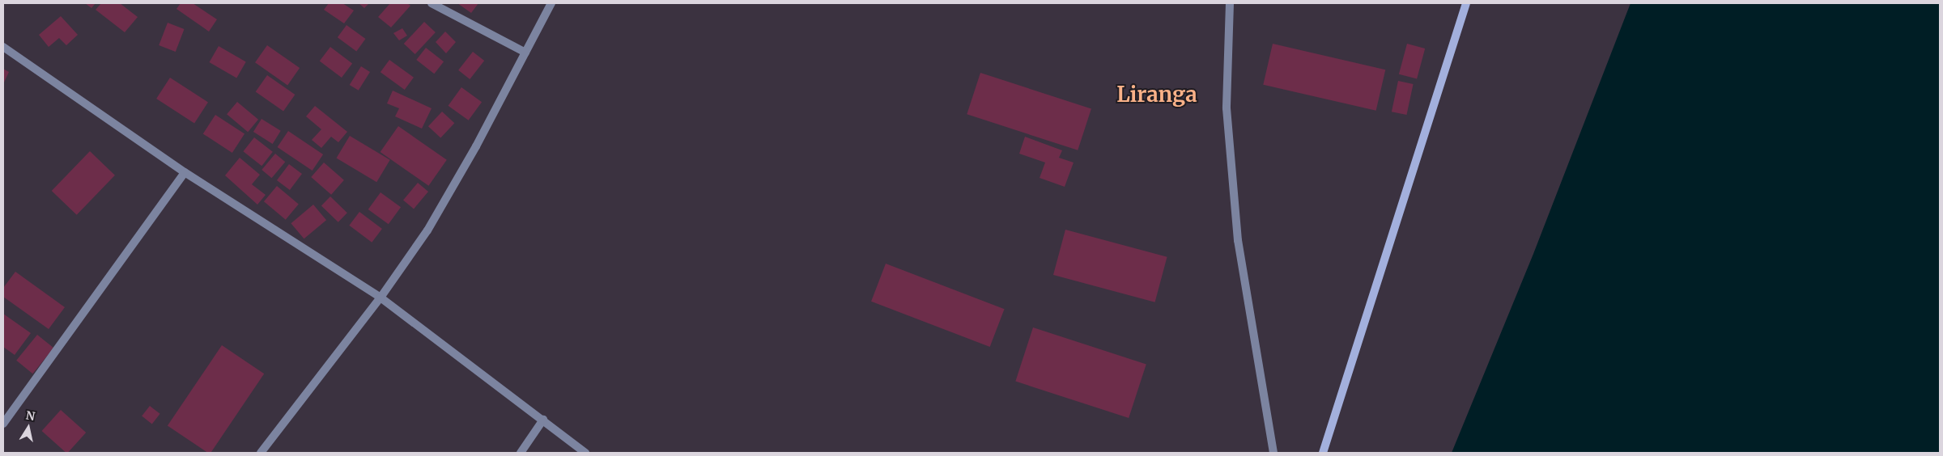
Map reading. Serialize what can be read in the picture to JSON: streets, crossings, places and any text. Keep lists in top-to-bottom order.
{
  "districts": ["Liranga"],
  "north": "top"
}
